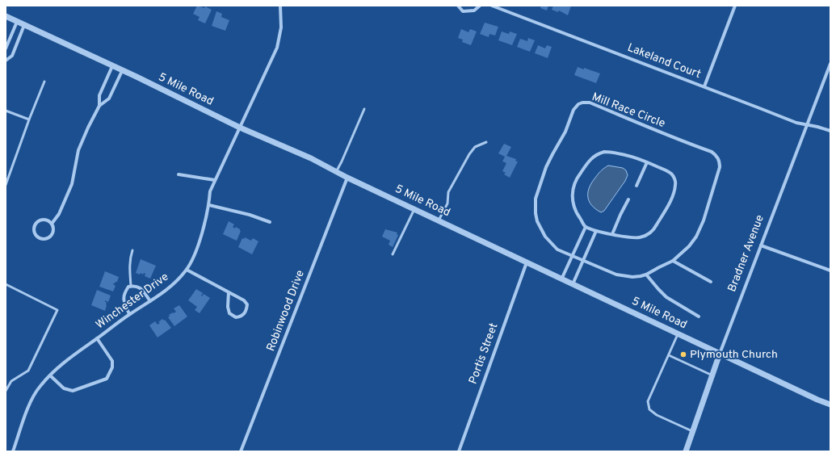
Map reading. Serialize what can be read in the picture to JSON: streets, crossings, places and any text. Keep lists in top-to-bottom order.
{
  "streets": {
    "street": [
      "Lakeland Court",
      "5 Mile Road",
      "Mill Race Circle",
      "Bradner Avenue",
      "Winchester Drive",
      "Robinwood Drive",
      "Portis Street"
    ]
  },
  "crossings": [
    ["Lakeland Court", "Bradner Avenue"],
    ["5 Mile Road", "Bradner Avenue"],
    ["5 Mile Road", "Winchester Drive"],
    ["5 Mile Road", "Robinwood Drive"],
    ["5 Mile Road", "Portis Street"]
  ],
  "places": ["Plymouth Church"]
}
